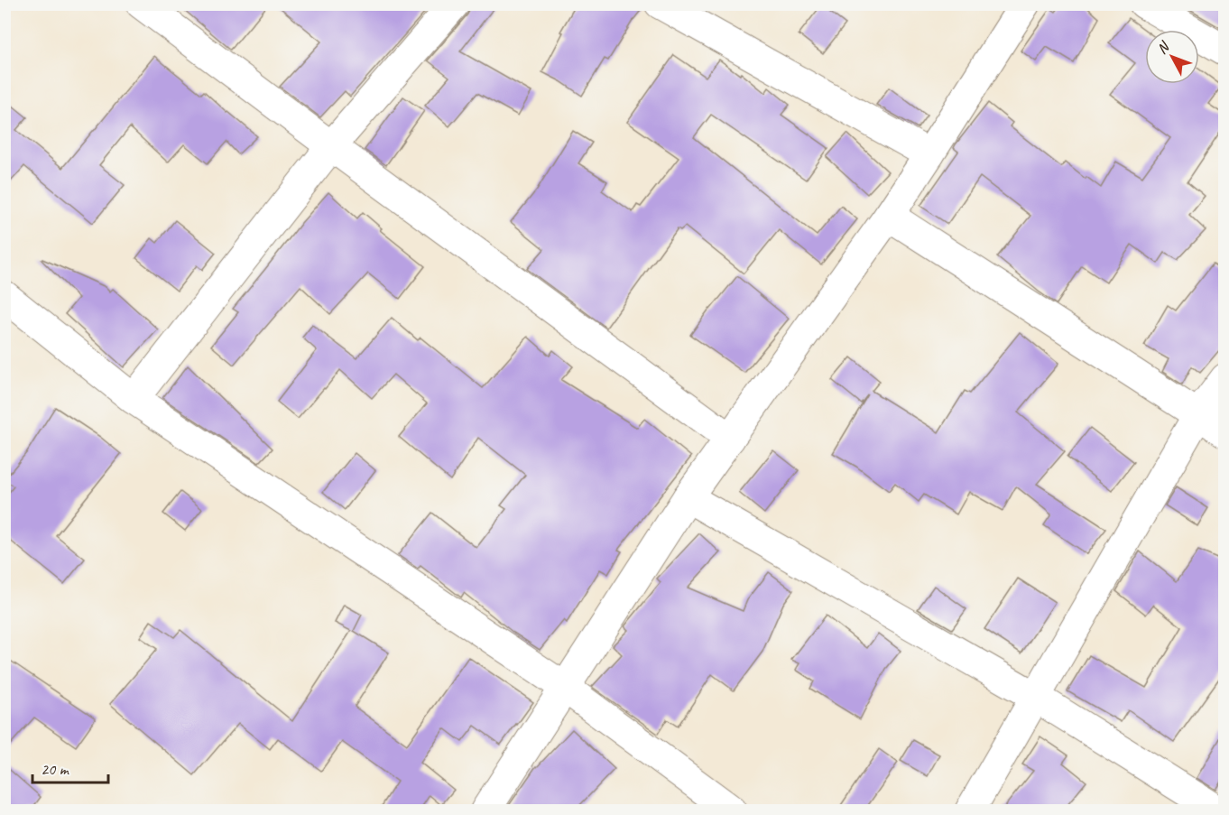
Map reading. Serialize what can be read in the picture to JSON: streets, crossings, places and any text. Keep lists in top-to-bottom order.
{
  "scale_bar": "20 m",
  "north": "top left"
}
